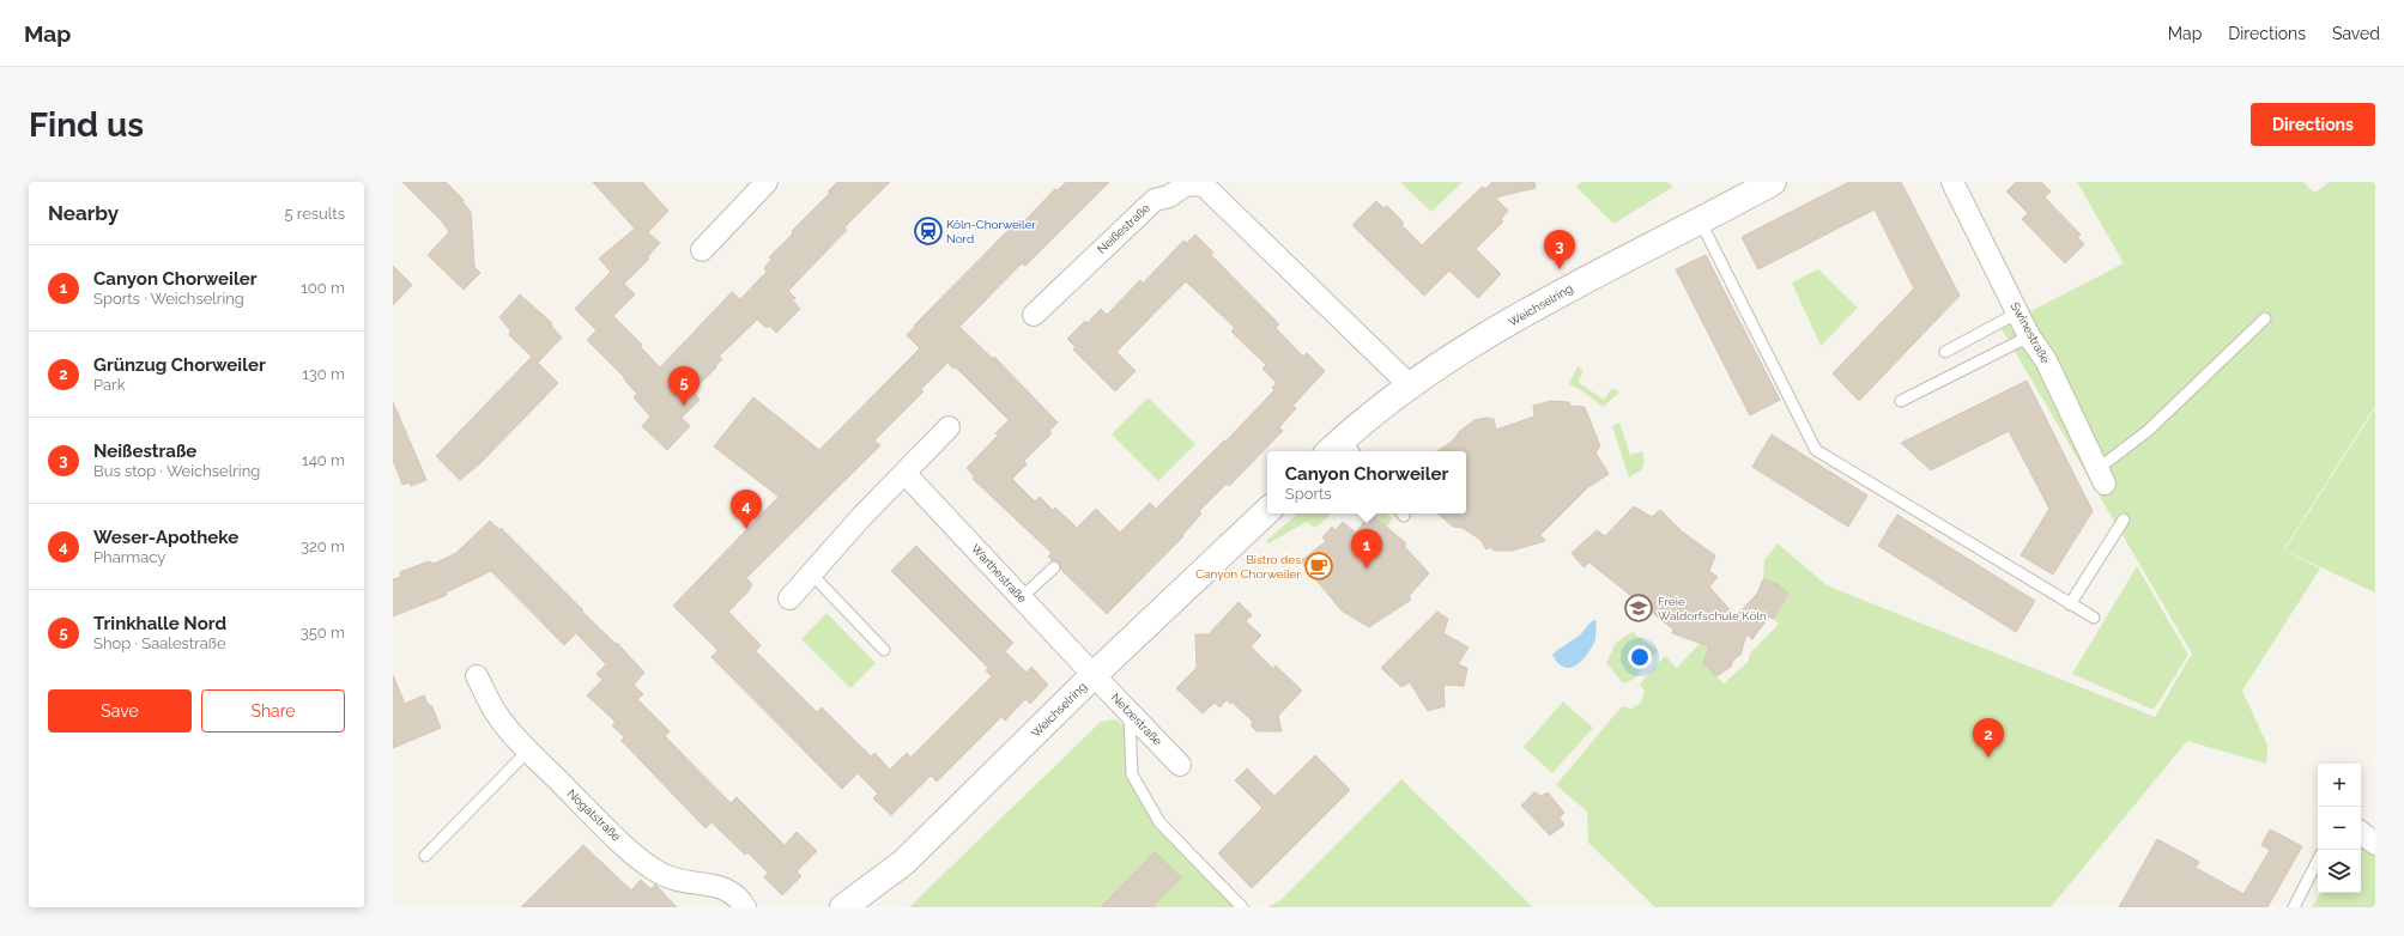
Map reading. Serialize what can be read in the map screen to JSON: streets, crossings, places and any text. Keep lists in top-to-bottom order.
{
  "streets": {
    "street": [
      "Neißestraße",
      "Weichselring",
      "Swinestraße",
      "Warthestraße",
      "Netzestraße",
      "Nogatstraße"
    ]
  },
  "crossings": [
    ["Neißestraße", "Weichselring"],
    ["Weichselring", "Warthestraße"],
    ["Weichselring", "Netzestraße"],
    ["Warthestraße", "Netzestraße"]
  ],
  "places": {
    "station": ["Köln-Chorweiler Nord"],
    "cafe": ["Bistro des Canyon Chorweiler"],
    "school or university": ["Freie Waldorfschule Köln"]
  },
  "page": {
    "header": "Map",
    "nav": ["Map", "Directions", "Saved"],
    "buttons": [
      "Directions",
      ["Save", "Share"]
    ],
    "title": "Find us",
    "heading": ["Nearby", "5 results"],
    "pins": [
      "3",
      "5",
      "4",
      "1",
      "2"
    ],
    "list": [
      {
        "mark": "1",
        "name": "Canyon Chorweiler",
        "note": "Sports · Weichselring",
        "value": "100 m"
      },
      {
        "mark": "2",
        "name": "Grünzug Chorweiler",
        "note": "Park",
        "value": "130 m"
      },
      {
        "mark": "3",
        "name": "Neißestraße",
        "note": "Bus stop · Weichselring",
        "value": "140 m"
      },
      {
        "mark": "4",
        "name": "Weser-Apotheke",
        "note": "Pharmacy",
        "value": "320 m"
      },
      {
        "mark": "5",
        "name": "Trinkhalle Nord",
        "note": "Shop · Saalestraße",
        "value": "350 m"
      }
    ],
    "popup": ["Canyon Chorweiler", "Sports"],
    "map_buttons": ["+", "−"]
  }
}
